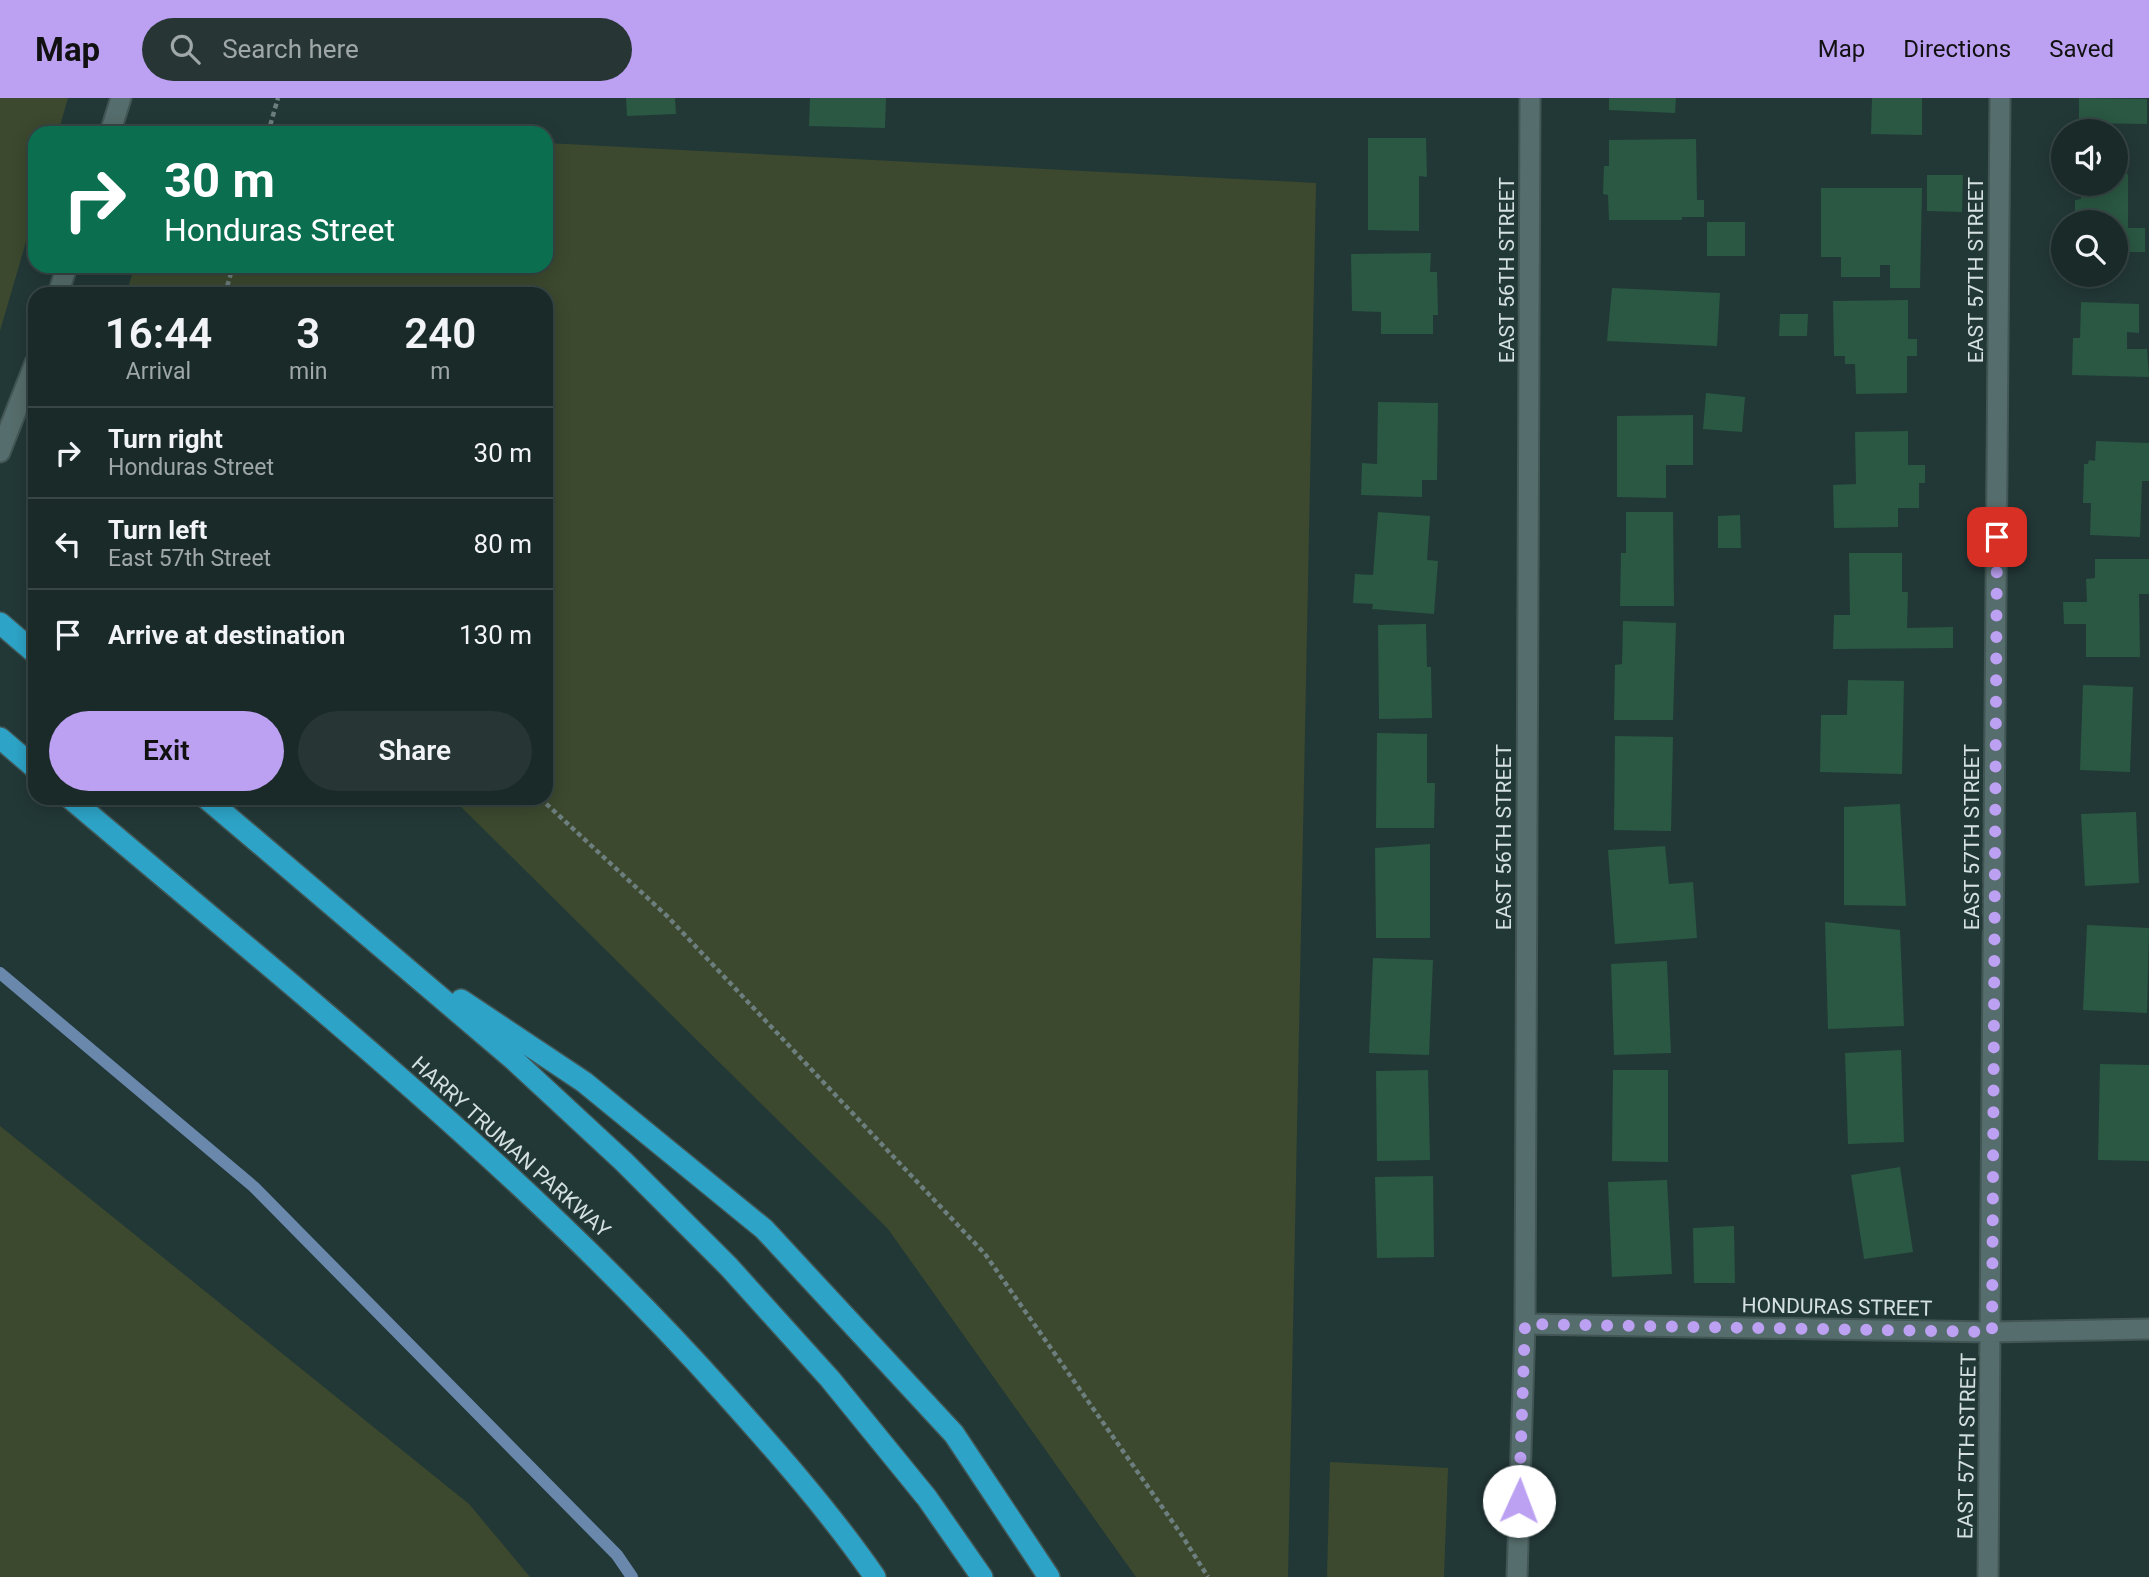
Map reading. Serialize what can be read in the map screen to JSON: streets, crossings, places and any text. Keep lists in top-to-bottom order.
{
  "streets": {
    "highway": ["HARRY TRUMAN PARKWAY"],
    "street": ["EAST 56TH STREET", "EAST 57TH STREET", "HONDURAS STREET"]
  },
  "crossings": [
    ["EAST 56TH STREET", "HONDURAS STREET"],
    ["EAST 57TH STREET", "HONDURAS STREET"]
  ],
  "page": {
    "header": "Map",
    "search": "Search here",
    "nav": ["Map", "Directions", "Saved"],
    "turn": ["30 m", "Honduras Street"],
    "eta": [
      "16:44",
      "Arrival",
      "3",
      "min",
      "240",
      "m"
    ],
    "list": [
      {
        "name": "Turn right",
        "note": "Honduras Street",
        "value": "30 m"
      },
      {
        "name": "Turn left",
        "note": "East 57th Street",
        "value": "80 m"
      },
      {
        "name": "Arrive at destination",
        "value": "130 m"
      }
    ],
    "buttons": ["Exit", "Share"]
  }
}
